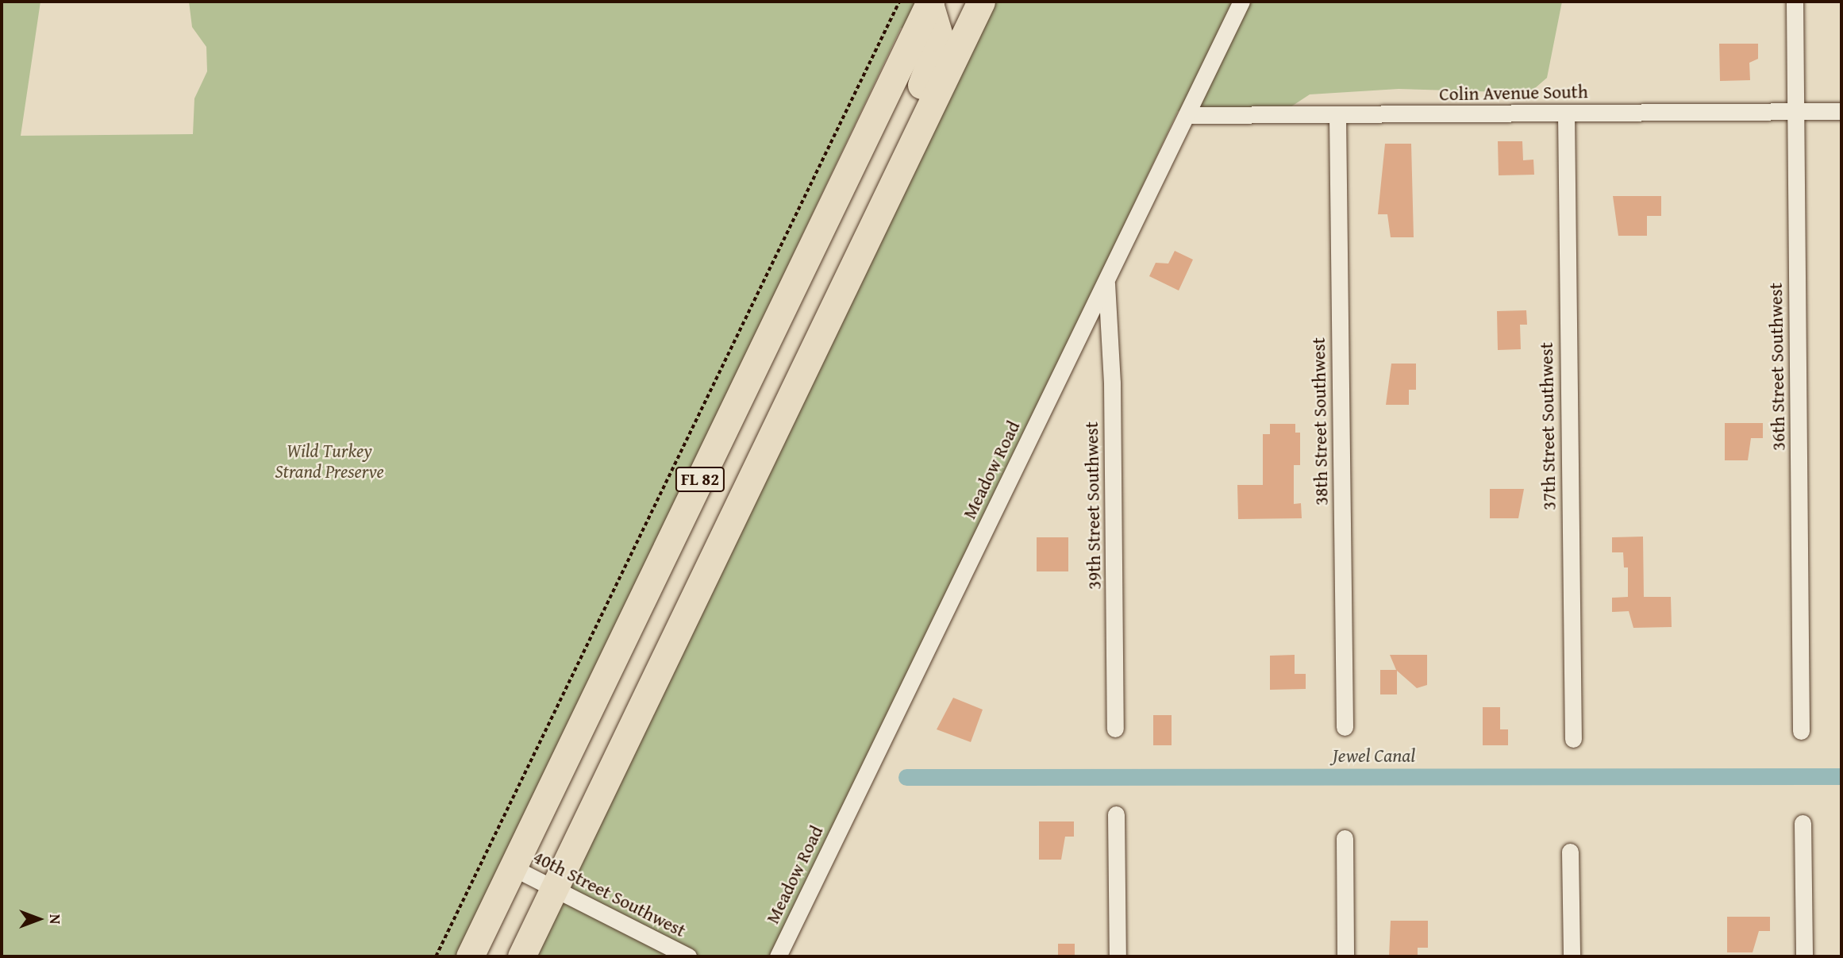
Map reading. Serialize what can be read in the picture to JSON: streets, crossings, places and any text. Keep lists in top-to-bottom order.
{
  "streets": {
    "highway": ["FL 82"],
    "street": [
      "Colin Avenue South",
      "36th Street Southwest",
      "38th Street Southwest",
      "37th Street Southwest",
      "Meadow Road",
      "39th Street Southwest",
      "40th Street Southwest"
    ]
  },
  "crossings": [
    ["Colin Avenue South", "36th Street Southwest"],
    ["Colin Avenue South", "38th Street Southwest"],
    ["Colin Avenue South", "37th Street Southwest"],
    ["Colin Avenue South", "Meadow Road"],
    ["Meadow Road", "39th Street Southwest"],
    ["FL 82", "40th Street Southwest"]
  ],
  "water": ["Jewel Canal"],
  "parks": ["Wild Turkey Strand Preserve"],
  "north": "right"
}
